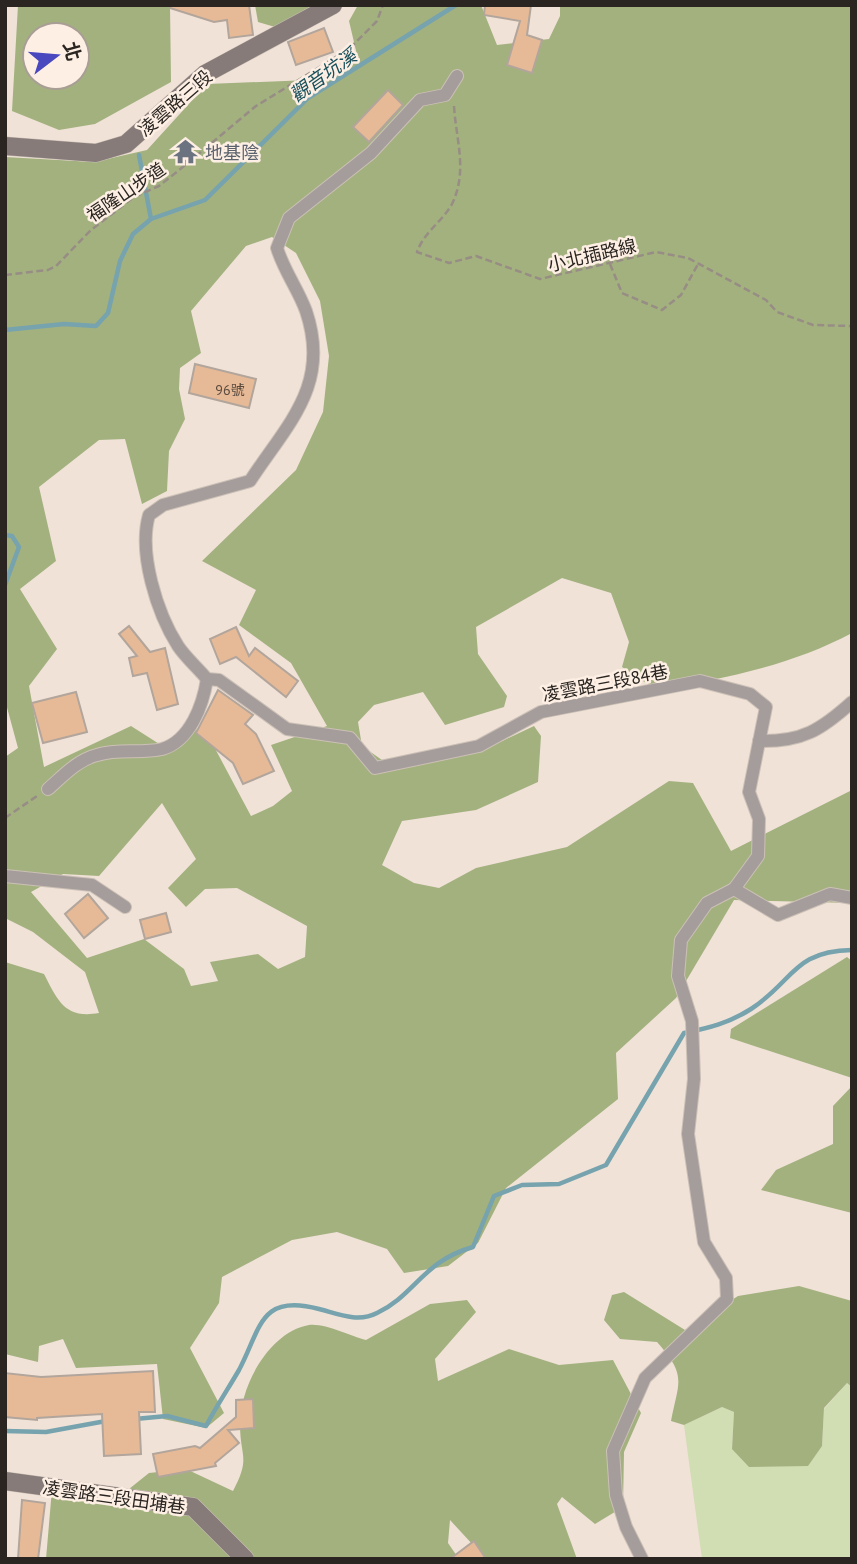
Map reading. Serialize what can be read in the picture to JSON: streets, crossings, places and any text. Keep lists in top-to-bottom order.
{
  "streets": {
    "street": ["凌雲路三段", "凌雲路三段84巷", "凌雲路三段田埔巷"],
    "path": ["福隆山步道", "小北插路線"]
  },
  "water": ["觀音坑溪"],
  "places": {
    "temple": ["地基陰"]
  },
  "house_numbers": ["96號"],
  "north": "right"
}
